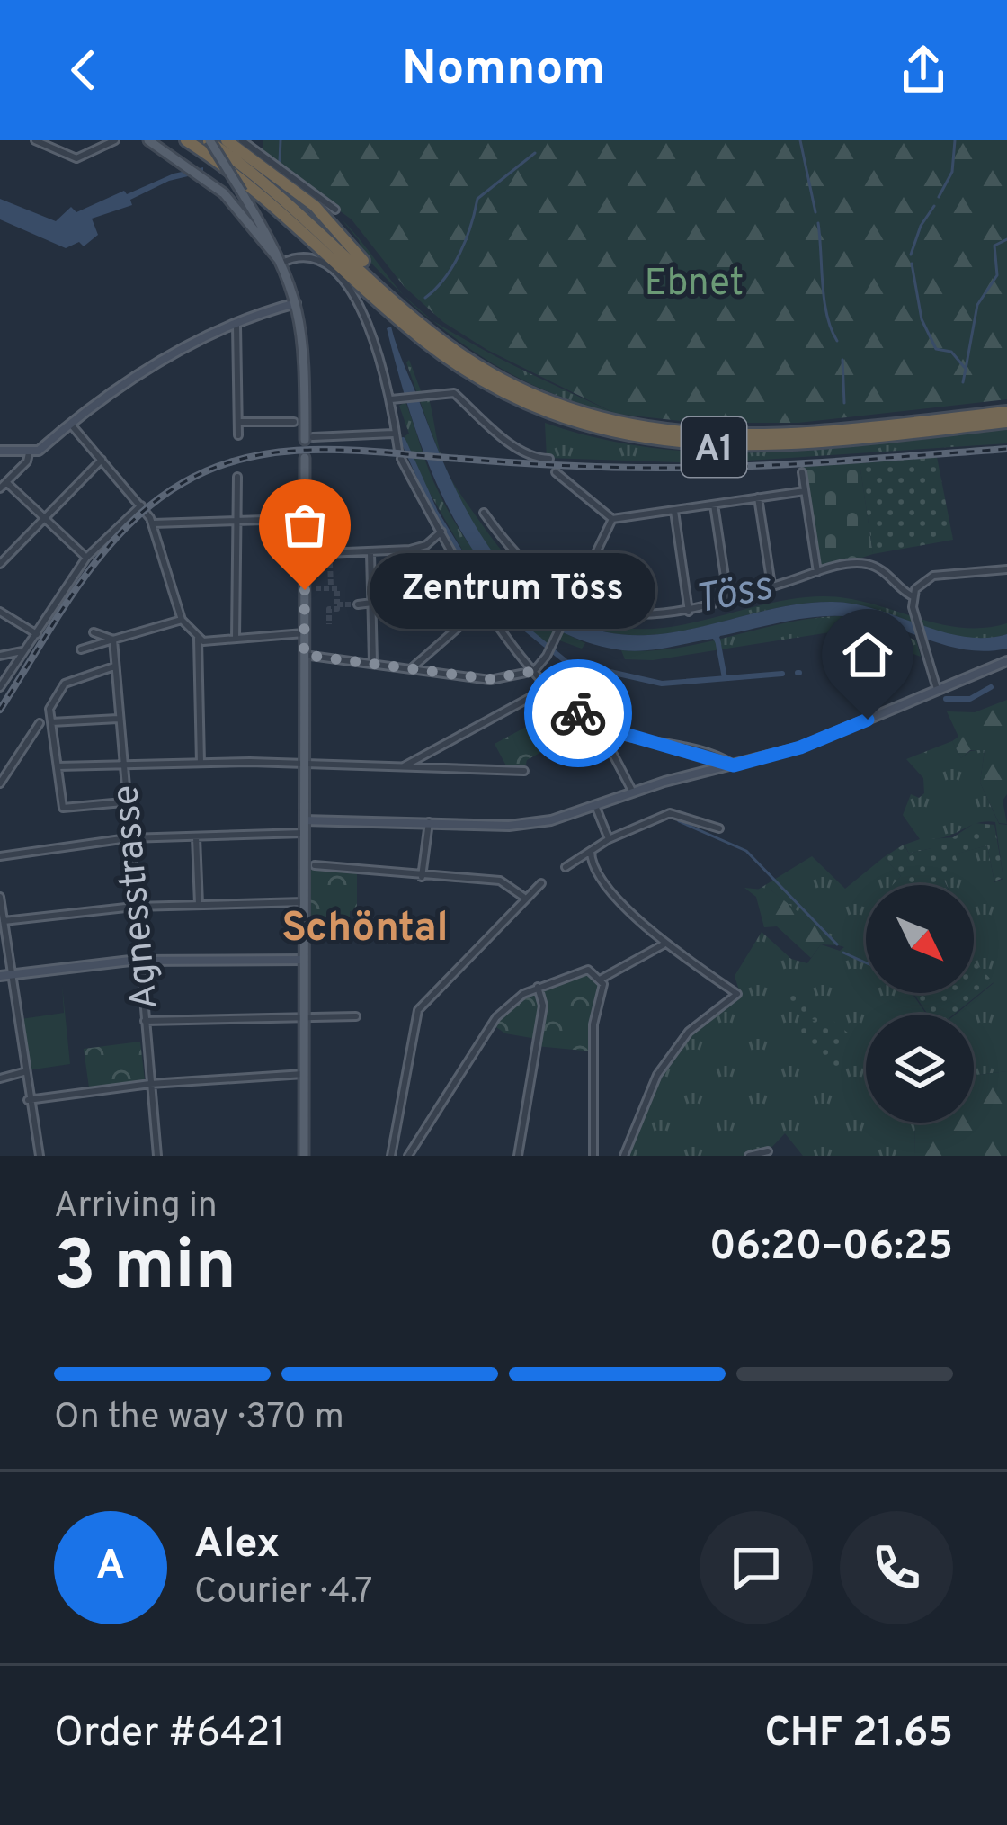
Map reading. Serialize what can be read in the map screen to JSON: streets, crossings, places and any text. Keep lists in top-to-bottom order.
{
  "streets": {
    "highway": ["A1"],
    "street": ["Agnesstrasse"]
  },
  "districts": ["Schöntal"],
  "water": ["Töss"],
  "parks": ["Ebnet"],
  "places": ["Zentrum Töss"],
  "north": "bottom right",
  "page": {
    "header": "Nomnom",
    "bubble": "Zentrum Töss",
    "heading": ["3 min", "Arriving in", "06:20–06:25"],
    "panel": [
      "Alex",
      "Courier · 4.7",
      "Order #6421",
      "CHF 21.65"
    ],
    "bar": "On the way · 370 m",
    "round": "A"
  }
}
